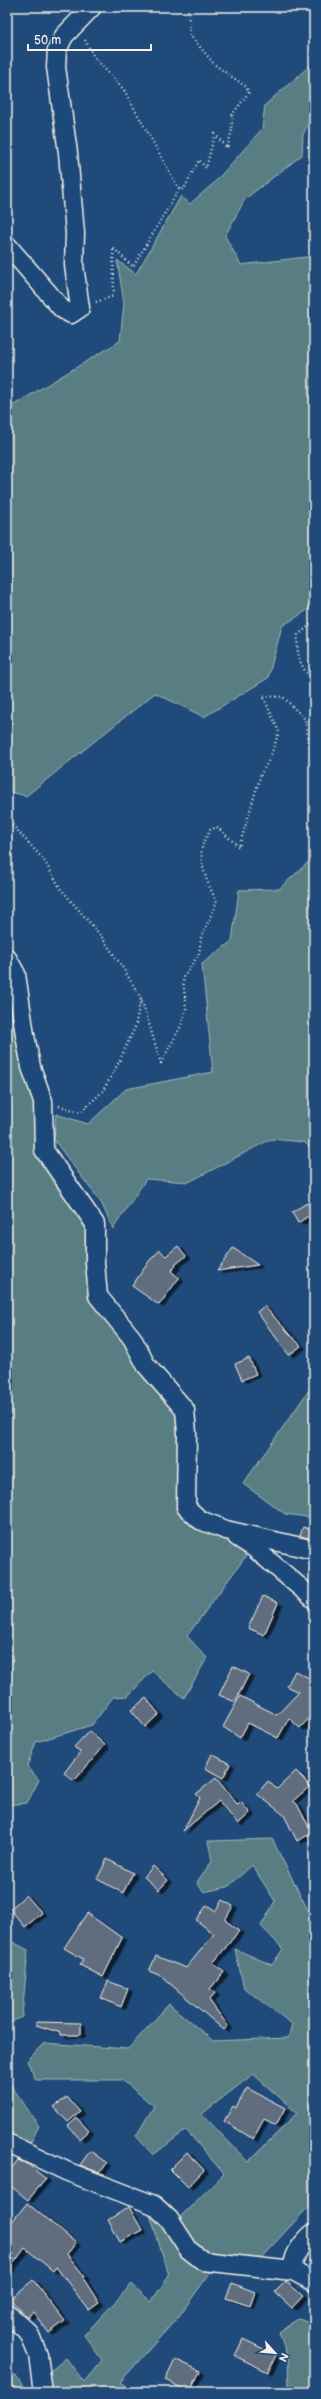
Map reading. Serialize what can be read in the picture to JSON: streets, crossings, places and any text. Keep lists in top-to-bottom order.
{
  "scale_bar": "50 m",
  "north": "bottom right"
}
